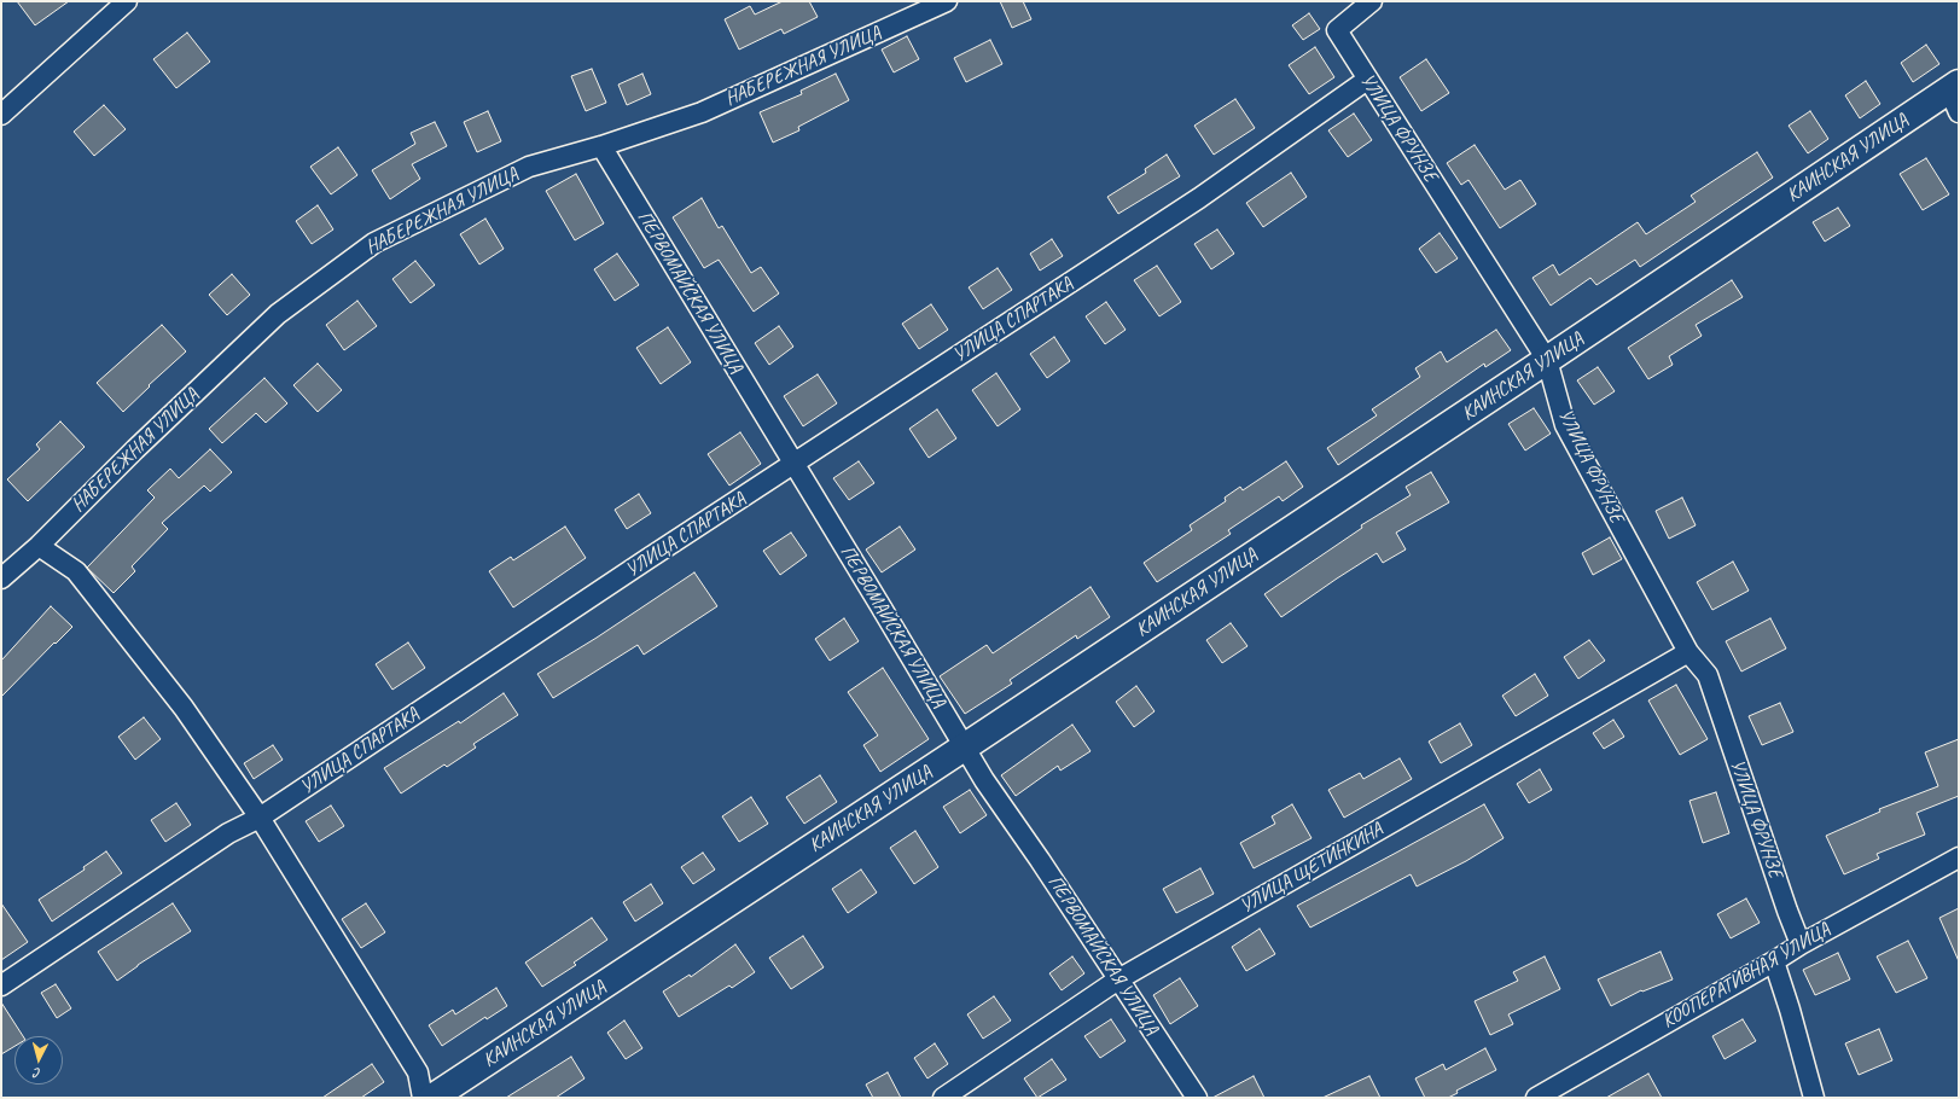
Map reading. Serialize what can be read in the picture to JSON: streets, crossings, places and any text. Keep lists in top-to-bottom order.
{
  "streets": {
    "main road": ["КАИНСКАЯ УЛИЦА"],
    "street": [
      "НАБЕРЕЖНАЯ УЛИЦА",
      "УЛИЦА ФРУНЗЕ",
      "ПЕРВОМАЙСКАЯ УЛИЦА",
      "УЛИЦА СПАРТАКА",
      "УЛИЦА ЩЕТИНКИНА",
      "КООПЕРАТИВНАЯ УЛИЦА"
    ]
  },
  "crossings": [
    ["НАБЕРЕЖНАЯ УЛИЦА", "ПЕРВОМАЙСКАЯ УЛИЦА"],
    ["УЛИЦА ФРУНЗЕ", "КАИНСКАЯ УЛИЦА"],
    ["УЛИЦА ФРУНЗЕ", "УЛИЦА СПАРТАКА"],
    ["УЛИЦА ФРУНЗЕ", "УЛИЦА ЩЕТИНКИНА"],
    ["УЛИЦА ФРУНЗЕ", "КООПЕРАТИВНАЯ УЛИЦА"],
    ["КАИНСКАЯ УЛИЦА", "ПЕРВОМАЙСКАЯ УЛИЦА"],
    ["ПЕРВОМАЙСКАЯ УЛИЦА", "УЛИЦА СПАРТАКА"],
    ["ПЕРВОМАЙСКАЯ УЛИЦА", "УЛИЦА ЩЕТИНКИНА"]
  ],
  "north": "bottom"
}
